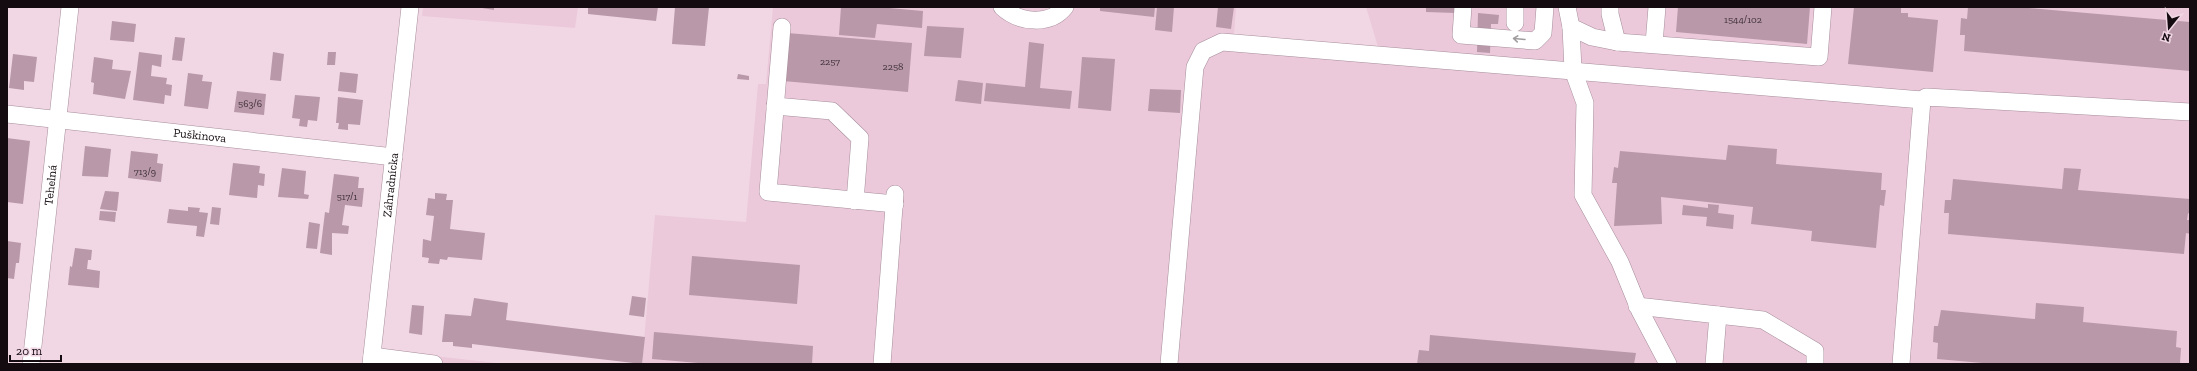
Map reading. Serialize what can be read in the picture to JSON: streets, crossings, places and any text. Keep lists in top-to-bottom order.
{
  "streets": {
    "street": ["Puškinova", "Tehelná", "Záhradnícka"]
  },
  "crossings": [
    ["Puškinova", "Tehelná"],
    ["Puškinova", "Záhradnícka"]
  ],
  "house_numbers": [
    "1544/102",
    "2257",
    "2258",
    "563/6",
    "713/9",
    "517/1"
  ],
  "scale_bar": "20 m",
  "north": "bottom"
}
